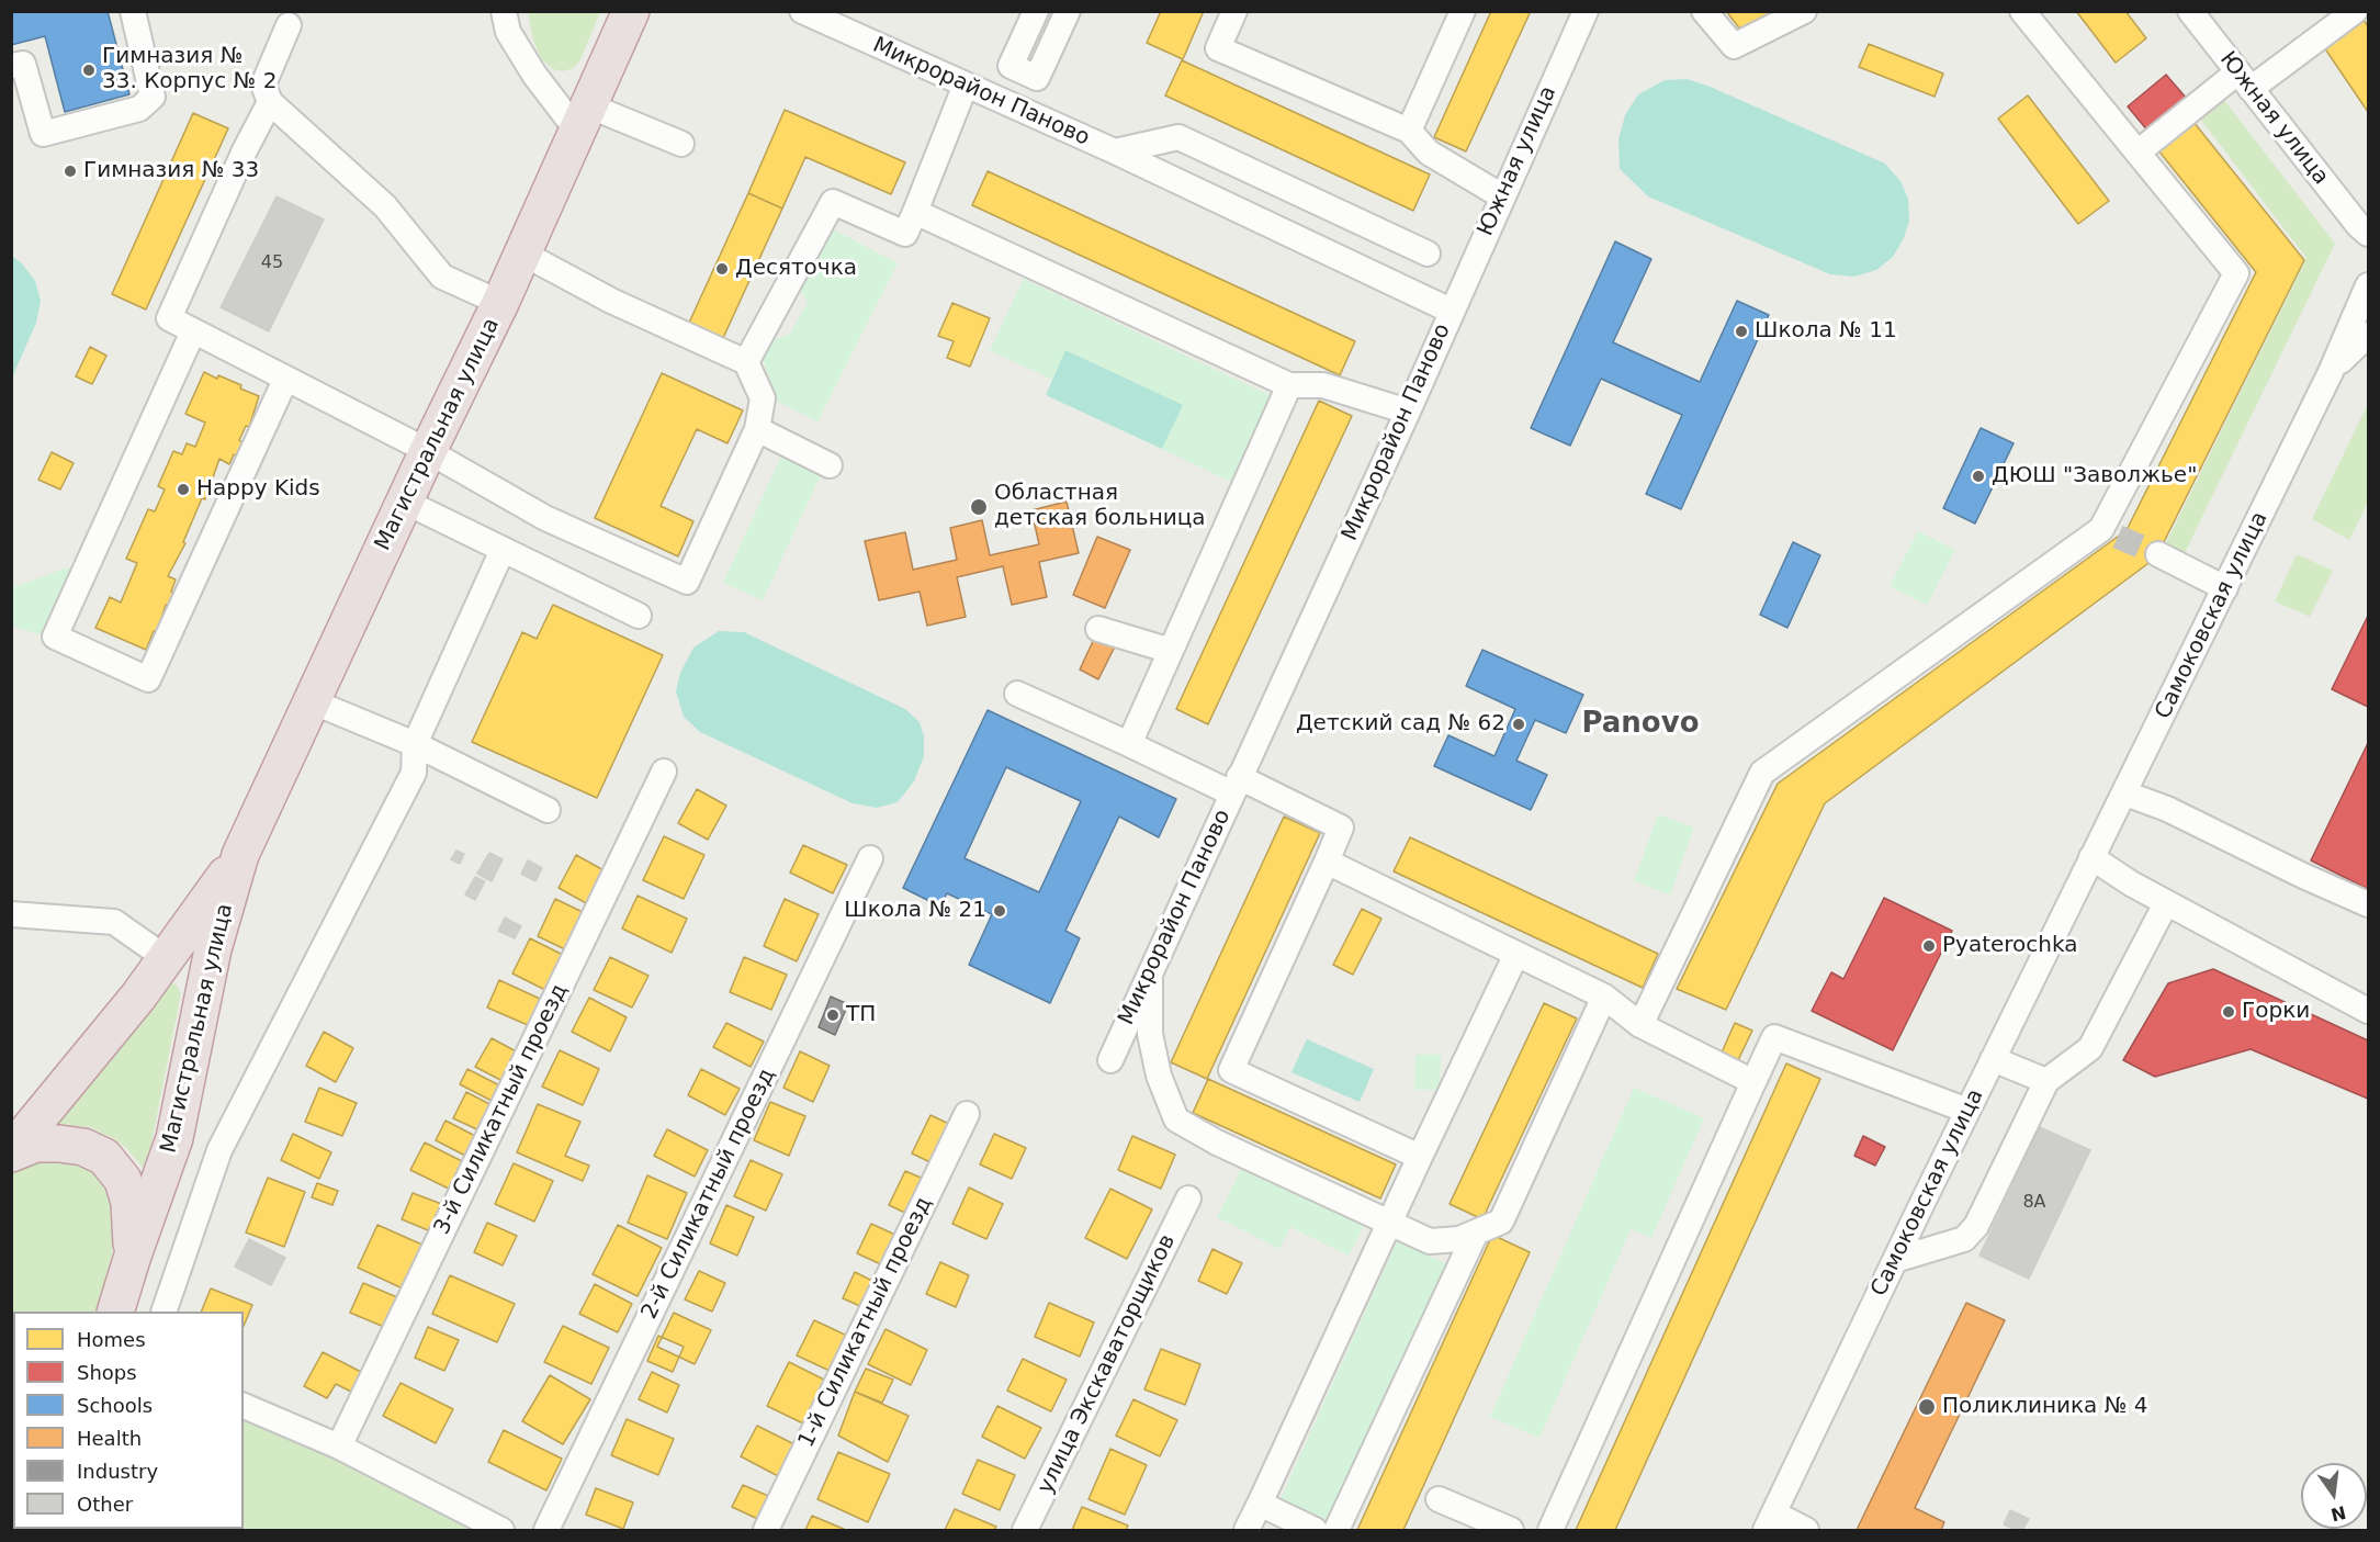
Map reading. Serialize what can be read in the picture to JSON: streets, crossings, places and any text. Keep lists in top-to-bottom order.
{
  "streets": {
    "highway": ["Магистральная улица"],
    "street": [
      "Микрорайон Паново",
      "Южная улица",
      "Самоковская улица",
      "3-й Силикатный проезд",
      "2-й Силикатный проезд",
      "1-й Силикатный проезд",
      "улица Экскаваторщиков"
    ]
  },
  "crossings": [
    ["Микрорайон Паново", "Южная улица"]
  ],
  "districts": ["Panovo"],
  "places": [
    "Гимназия № 33. Корпус № 2",
    "Гимназия № 33",
    "Десяточка",
    "Школа № 11",
    "ДЮШ \"Заволжье\"",
    "Happy Kids",
    "Областная детская больница",
    "Детский сад № 62",
    "Школа № 21",
    "Pyaterochka",
    "Горки",
    "ТП",
    "Поликлиника № 4"
  ],
  "house_numbers": ["45", "8А"],
  "legend": [
    "Homes",
    "Shops",
    "Schools",
    "Health",
    "Industry",
    "Other"
  ],
  "north": "bottom"
}
